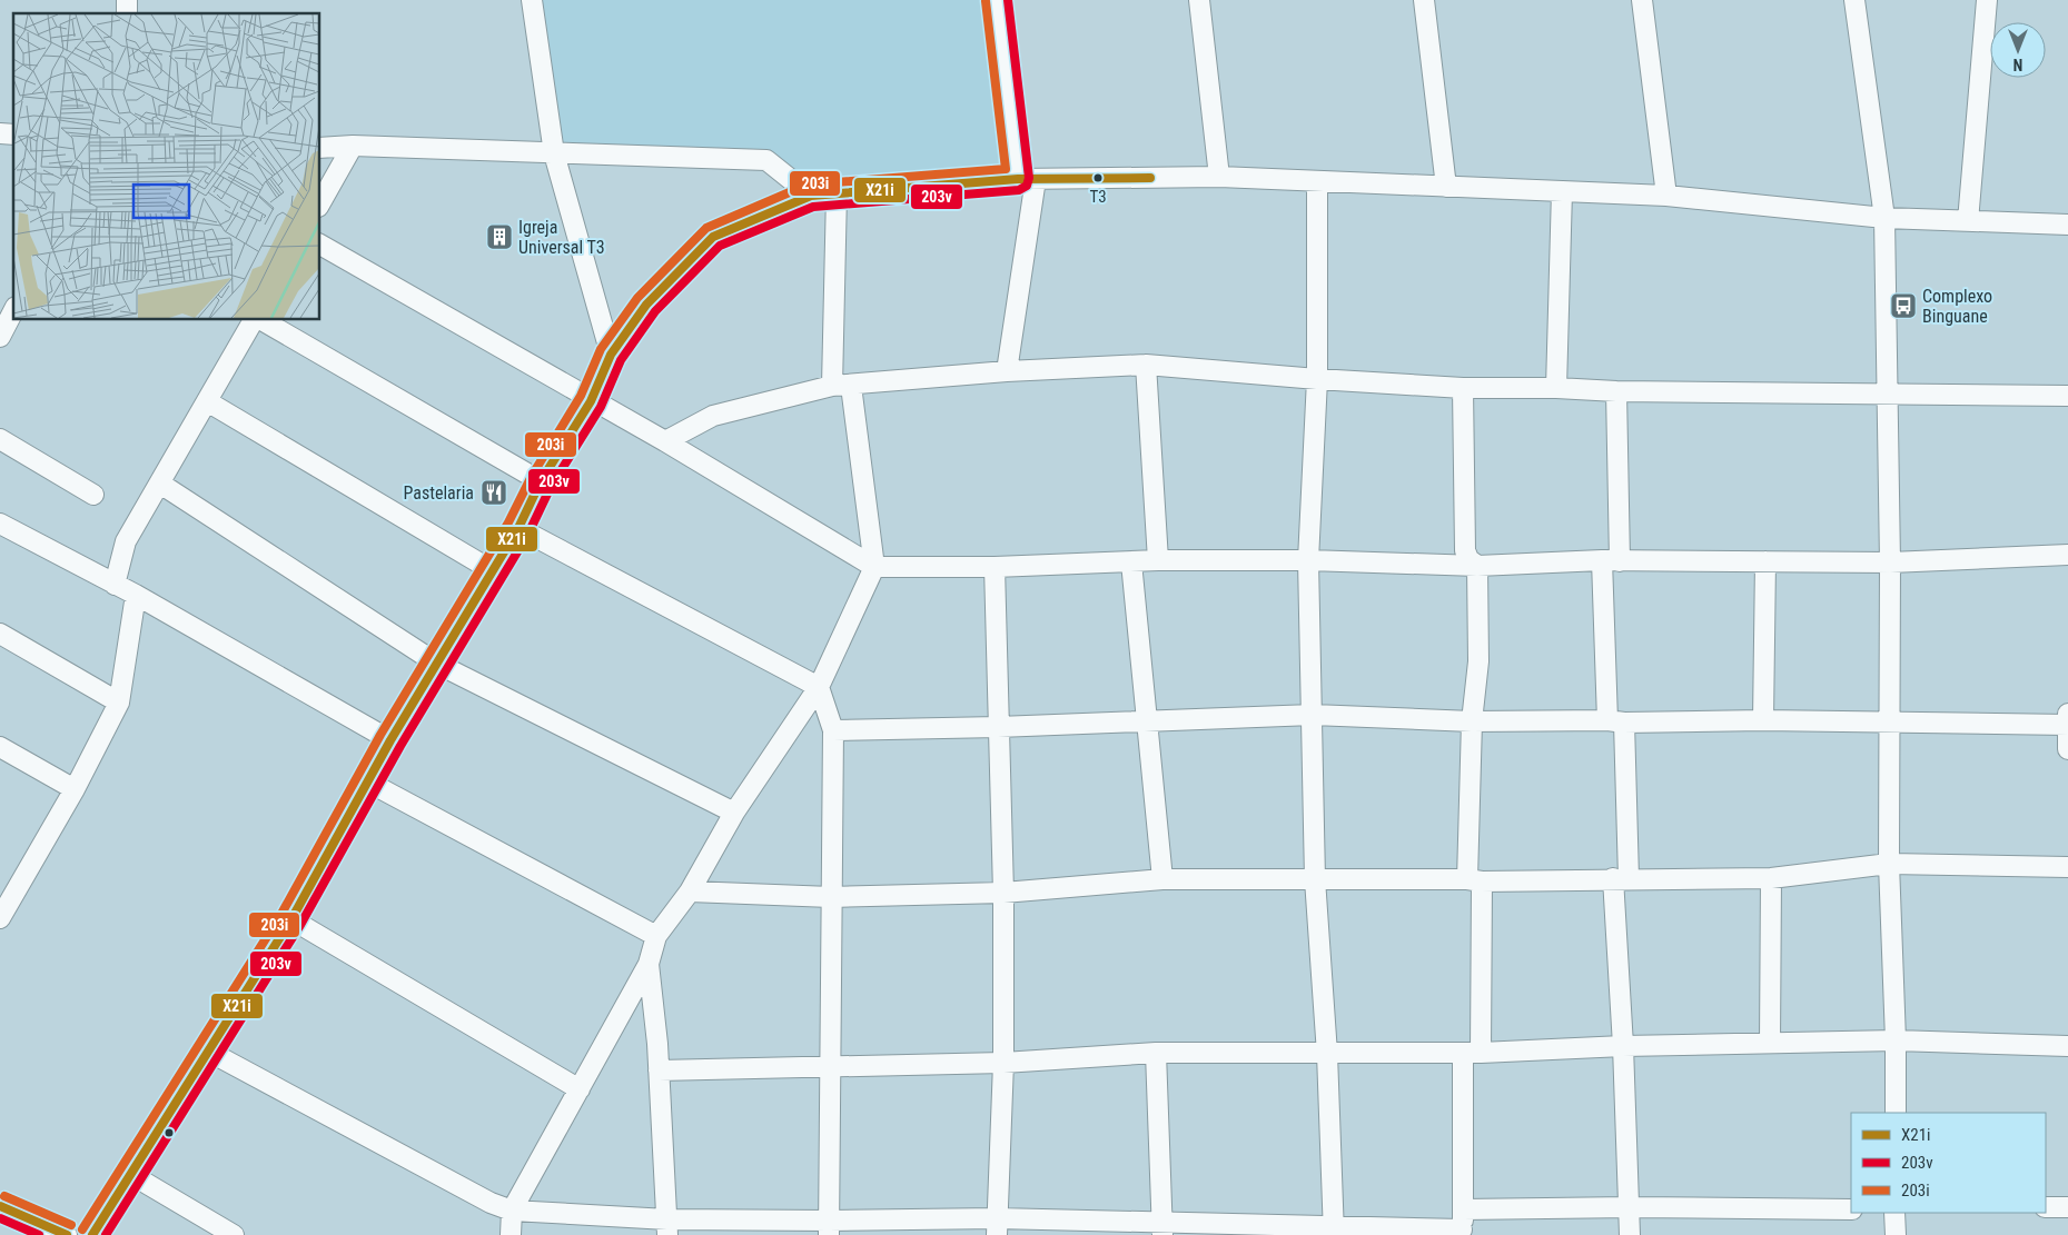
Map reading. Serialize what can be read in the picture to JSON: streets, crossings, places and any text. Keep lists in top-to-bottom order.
{
  "places": {
    "other": ["T3"],
    "building": ["Igreja Universal T3"],
    "bus stop": ["Complexo Binguane"],
    "restaurant": ["Pastelaria"]
  },
  "lines": ["transit line 203v", "transit line 203i", "transit line X21i"],
  "legend": ["X21i", "203v", "203i"],
  "north": "bottom"
}
